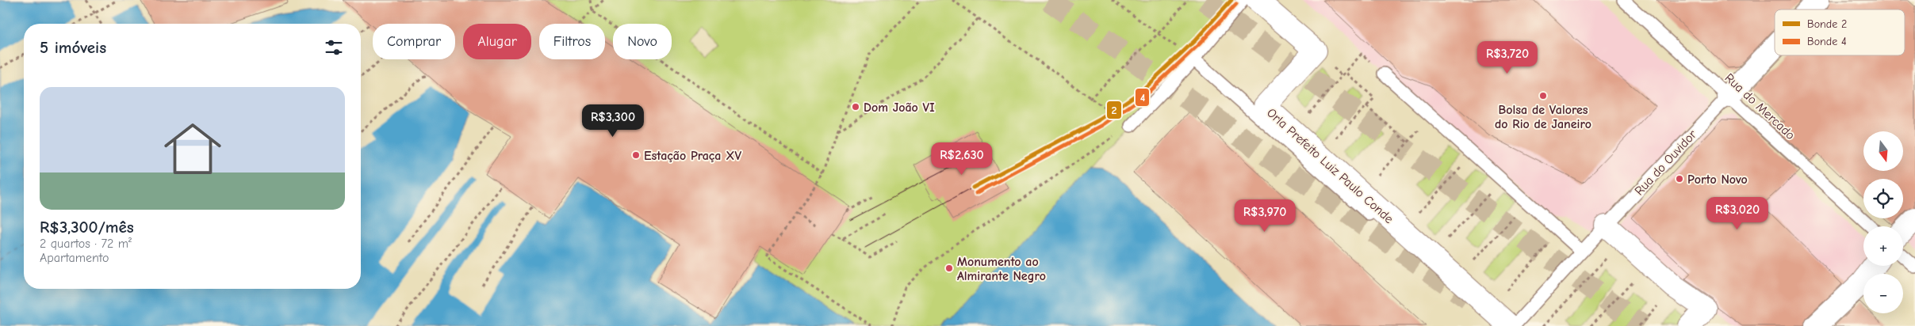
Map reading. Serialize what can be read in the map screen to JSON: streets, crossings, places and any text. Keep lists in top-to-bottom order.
{
  "streets": {
    "street": ["Rua do Ouvidor", "Orla Prefeito Luiz Paulo Conde"],
    "lane": ["Rua do Mercado"]
  },
  "crossings": [
    ["Rua do Mercado", "Rua do Ouvidor"]
  ],
  "places": [
    "Bolsa de Valores do Rio de Janeiro",
    "Dom João VI",
    "Estação Praça XV",
    "Porto Novo",
    "Monumento ao Almirante Negro"
  ],
  "lines": ["tram line 2", "tram line 4"],
  "legend": ["Bonde 2", "Bonde 4"],
  "north": "bottom",
  "page": {
    "chip": [
      "Comprar",
      "Alugar",
      "Filtros",
      "Novo"
    ],
    "heading": "5 imóveis",
    "price": [
      "R$3,720",
      "R$3,300",
      "R$2,630",
      "R$3,020",
      "R$3,970"
    ],
    "list": [
      {
        "name": "R$3,300/mês",
        "note": "2 quartos · 72 m² · Apartamento"
      }
    ],
    "map_buttons": ["+", "−"]
  }
}
